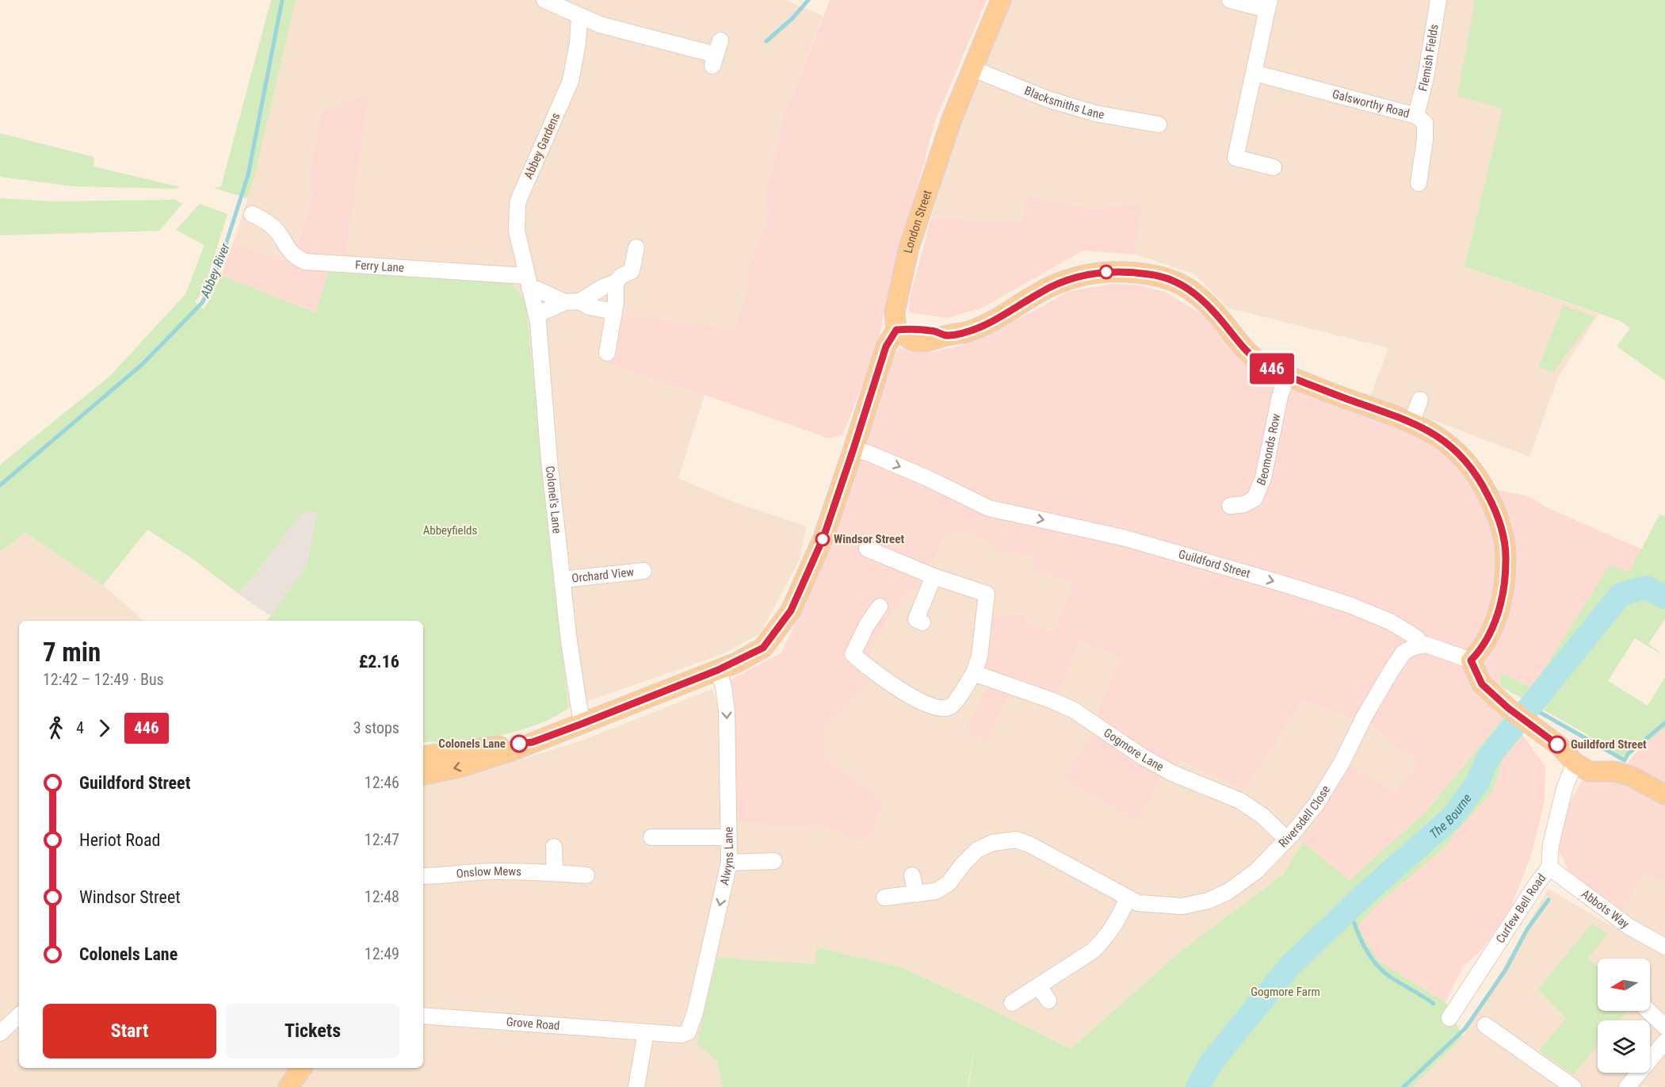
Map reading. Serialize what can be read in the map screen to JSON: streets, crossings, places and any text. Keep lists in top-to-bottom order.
{
  "streets": {
    "main road": ["London Street"],
    "street": [
      "Flemish Fields",
      "Blacksmiths Lane",
      "Galsworthy Road",
      "Abbey Gardens",
      "Ferry Lane",
      "Beomonds Row",
      "Colonel's Lane",
      "Guildford Street",
      "Orchard View",
      "Gogmore Lane",
      "Riversdell Close",
      "Alwyns Lane",
      "Onslow Mews",
      "Curfew Bell Road",
      "Abbots Way",
      "Grove Road"
    ]
  },
  "crossings": [
    ["Flemish Fields", "Galsworthy Road"],
    ["Blacksmiths Lane", "London Street"],
    ["Abbey Gardens", "Ferry Lane"],
    ["Abbey Gardens", "Colonel's Lane"],
    ["Ferry Lane", "Colonel's Lane"],
    ["Colonel's Lane", "Orchard View"],
    ["Guildford Street", "Riversdell Close"],
    ["Gogmore Lane", "Riversdell Close"],
    ["Alwyns Lane", "Grove Road"],
    ["Curfew Bell Road", "Abbots Way"]
  ],
  "one_way": ["Guildford Street", "Alwyns Lane"],
  "water": ["Abbey River", "The Bourne"],
  "parks": ["Abbeyfields", "Gogmore Farm"],
  "places": ["Windsor Street", "Colonels Lane", "Guildford Street"],
  "lines": ["bus line 446"],
  "north": "left",
  "page": {
    "on_map": "446",
    "heading": ["7 min", "12:42 – 12:49 · Bus", "£2.16"],
    "legs": ["4", "446", "3 stops"],
    "list": [
      {
        "name": "Guildford Street",
        "value": "12:46"
      },
      {
        "name": "Heriot Road",
        "value": "12:47"
      },
      {
        "name": "Windsor Street",
        "value": "12:48"
      },
      {
        "name": "Colonels Lane",
        "value": "12:49"
      }
    ],
    "buttons": ["Start", "Tickets"]
  }
}
